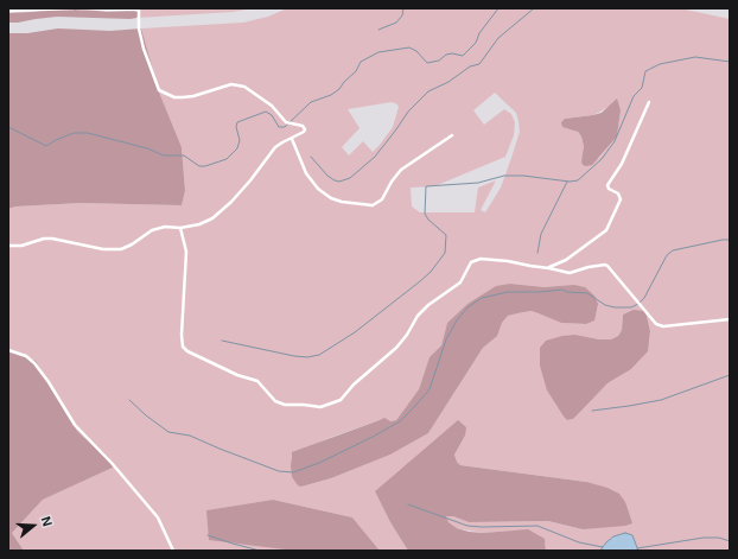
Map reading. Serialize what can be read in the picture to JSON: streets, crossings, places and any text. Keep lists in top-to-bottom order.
{
  "north": "right"
}
